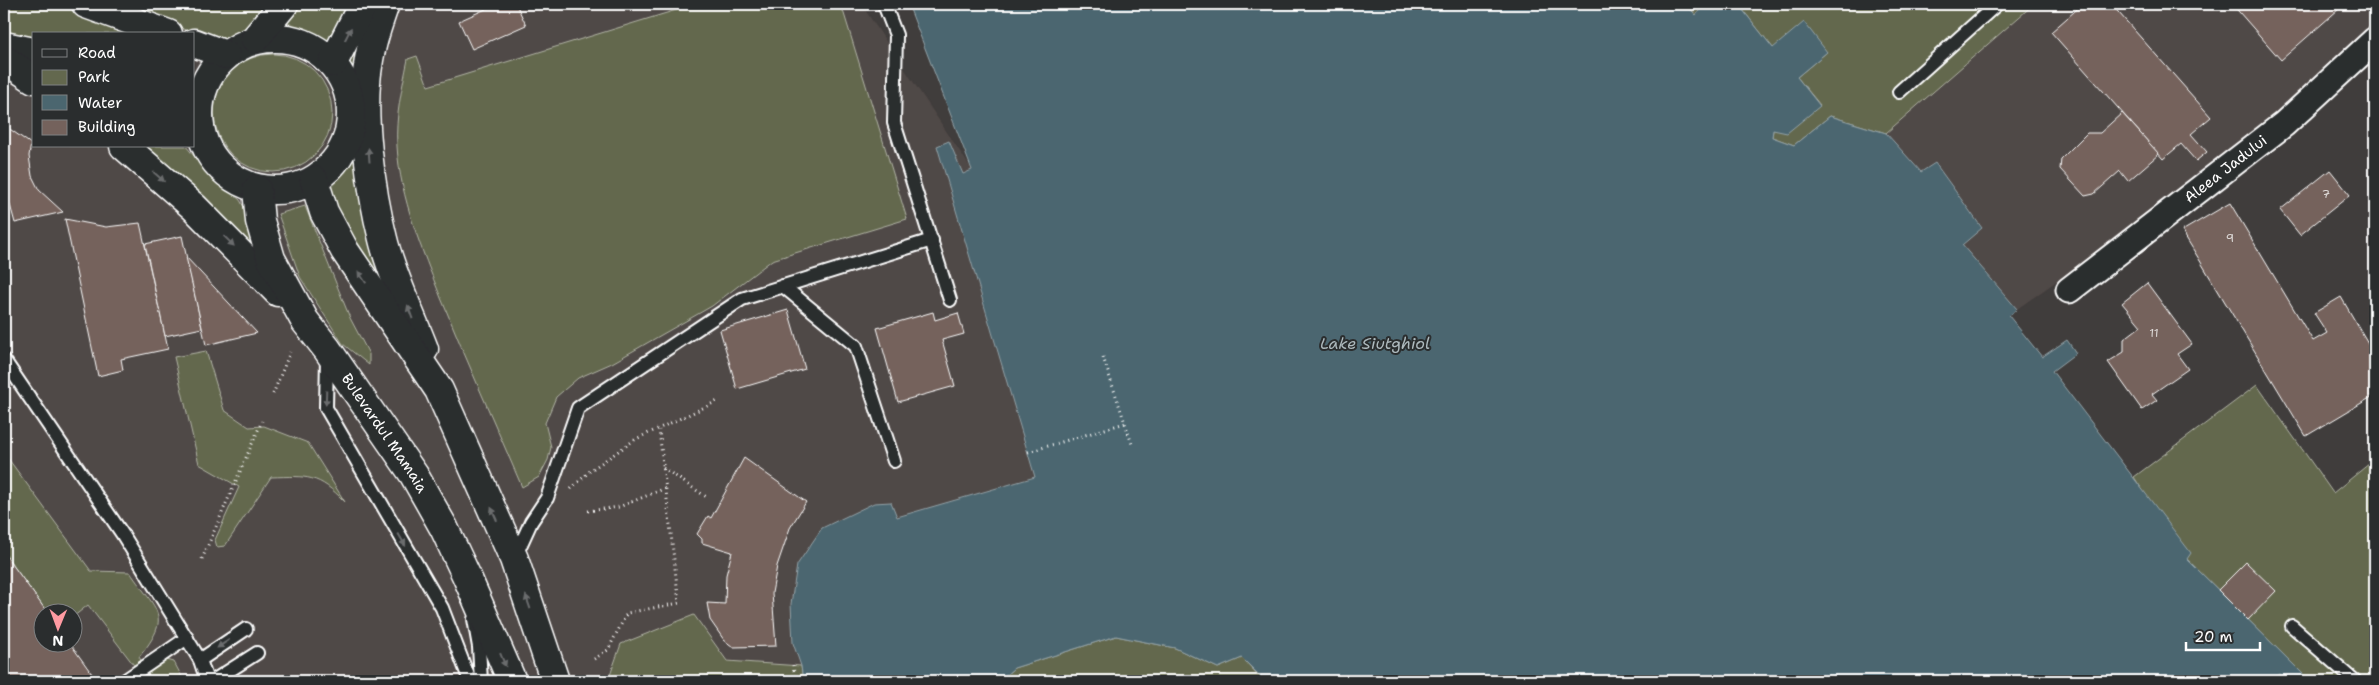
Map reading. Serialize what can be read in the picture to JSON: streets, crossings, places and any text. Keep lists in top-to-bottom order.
{
  "streets": {
    "main road": ["Bulevardul Mamaia"],
    "street": ["Aleea Jadului"]
  },
  "water": ["Lake Siutghiol"],
  "house_numbers": ["7", "9", "11"],
  "legend": [
    "Road",
    "Park",
    "Water",
    "Building"
  ],
  "scale_bar": "20 m",
  "north": "bottom"
}
